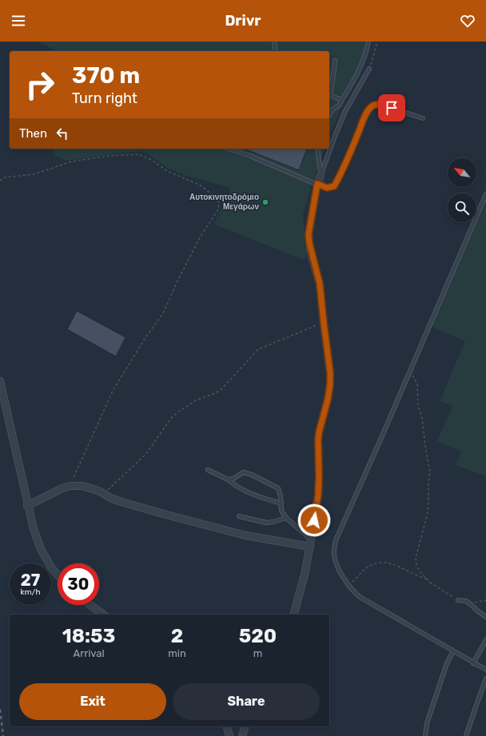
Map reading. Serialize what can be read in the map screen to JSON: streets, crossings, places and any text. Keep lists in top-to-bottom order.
{
  "places": ["Αυτοκινητοδρόμιο Μεγάρων"],
  "north": "top left",
  "page": {
    "header": "Drivr",
    "turn": ["370 m", "Turn right"],
    "then": "Then",
    "speed": "27 km/h",
    "limit": "30",
    "eta": [
      "18:53",
      "Arrival",
      "2",
      "min",
      "520",
      "m"
    ],
    "buttons": ["Exit", "Share"]
  }
}
